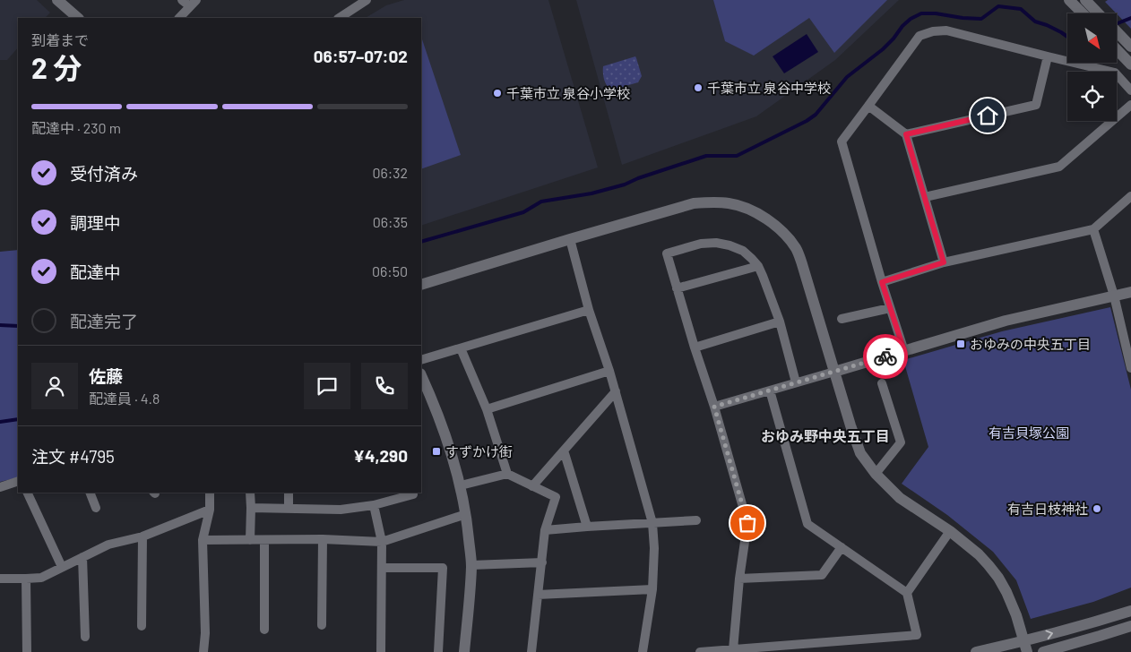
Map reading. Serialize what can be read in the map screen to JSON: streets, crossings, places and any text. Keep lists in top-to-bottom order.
{
  "districts": ["おゆみ野中央五丁目"],
  "parks": ["有吉貝塚公園"],
  "places": {
    "other": ["千葉市立 泉谷中学校", "千葉市立 泉谷小学校", "有吉日枝神社"],
    "transit": ["おゆみの中央五丁目", "すずかけ街"]
  },
  "north": "bottom right",
  "page": {
    "heading": ["2 分", "到着まで", "06:57–07:02"],
    "panel": [
      "佐藤",
      "配達員 · 4.8",
      "注文 #4795",
      "¥4,290"
    ],
    "bar": "配達中 · 230 m",
    "list": [
      ["受付済み", "06:32"],
      ["調理中", "06:35"],
      ["配達中", "06:50"],
      "配達完了"
    ]
  }
}
